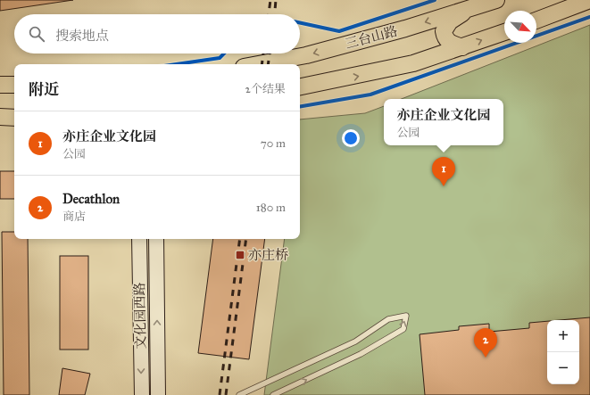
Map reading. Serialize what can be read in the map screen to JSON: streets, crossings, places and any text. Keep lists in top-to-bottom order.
{
  "streets": {
    "main road": ["三台山路", "文化园西路"]
  },
  "places": {
    "transit": ["亦庄桥"]
  },
  "north": "bottom right",
  "page": {
    "search": "搜索地点",
    "heading": ["附近", "2个结果"],
    "popup": ["亦庄企业文化园", "公园"],
    "list": [
      {
        "mark": "1",
        "name": "亦庄企业文化园",
        "note": "公园",
        "value": "70 m"
      },
      {
        "mark": "2",
        "name": "Decathlon",
        "note": "商店",
        "value": "180 m"
      }
    ],
    "pins": ["1", "2"],
    "map_buttons": ["+", "−"]
  }
}
